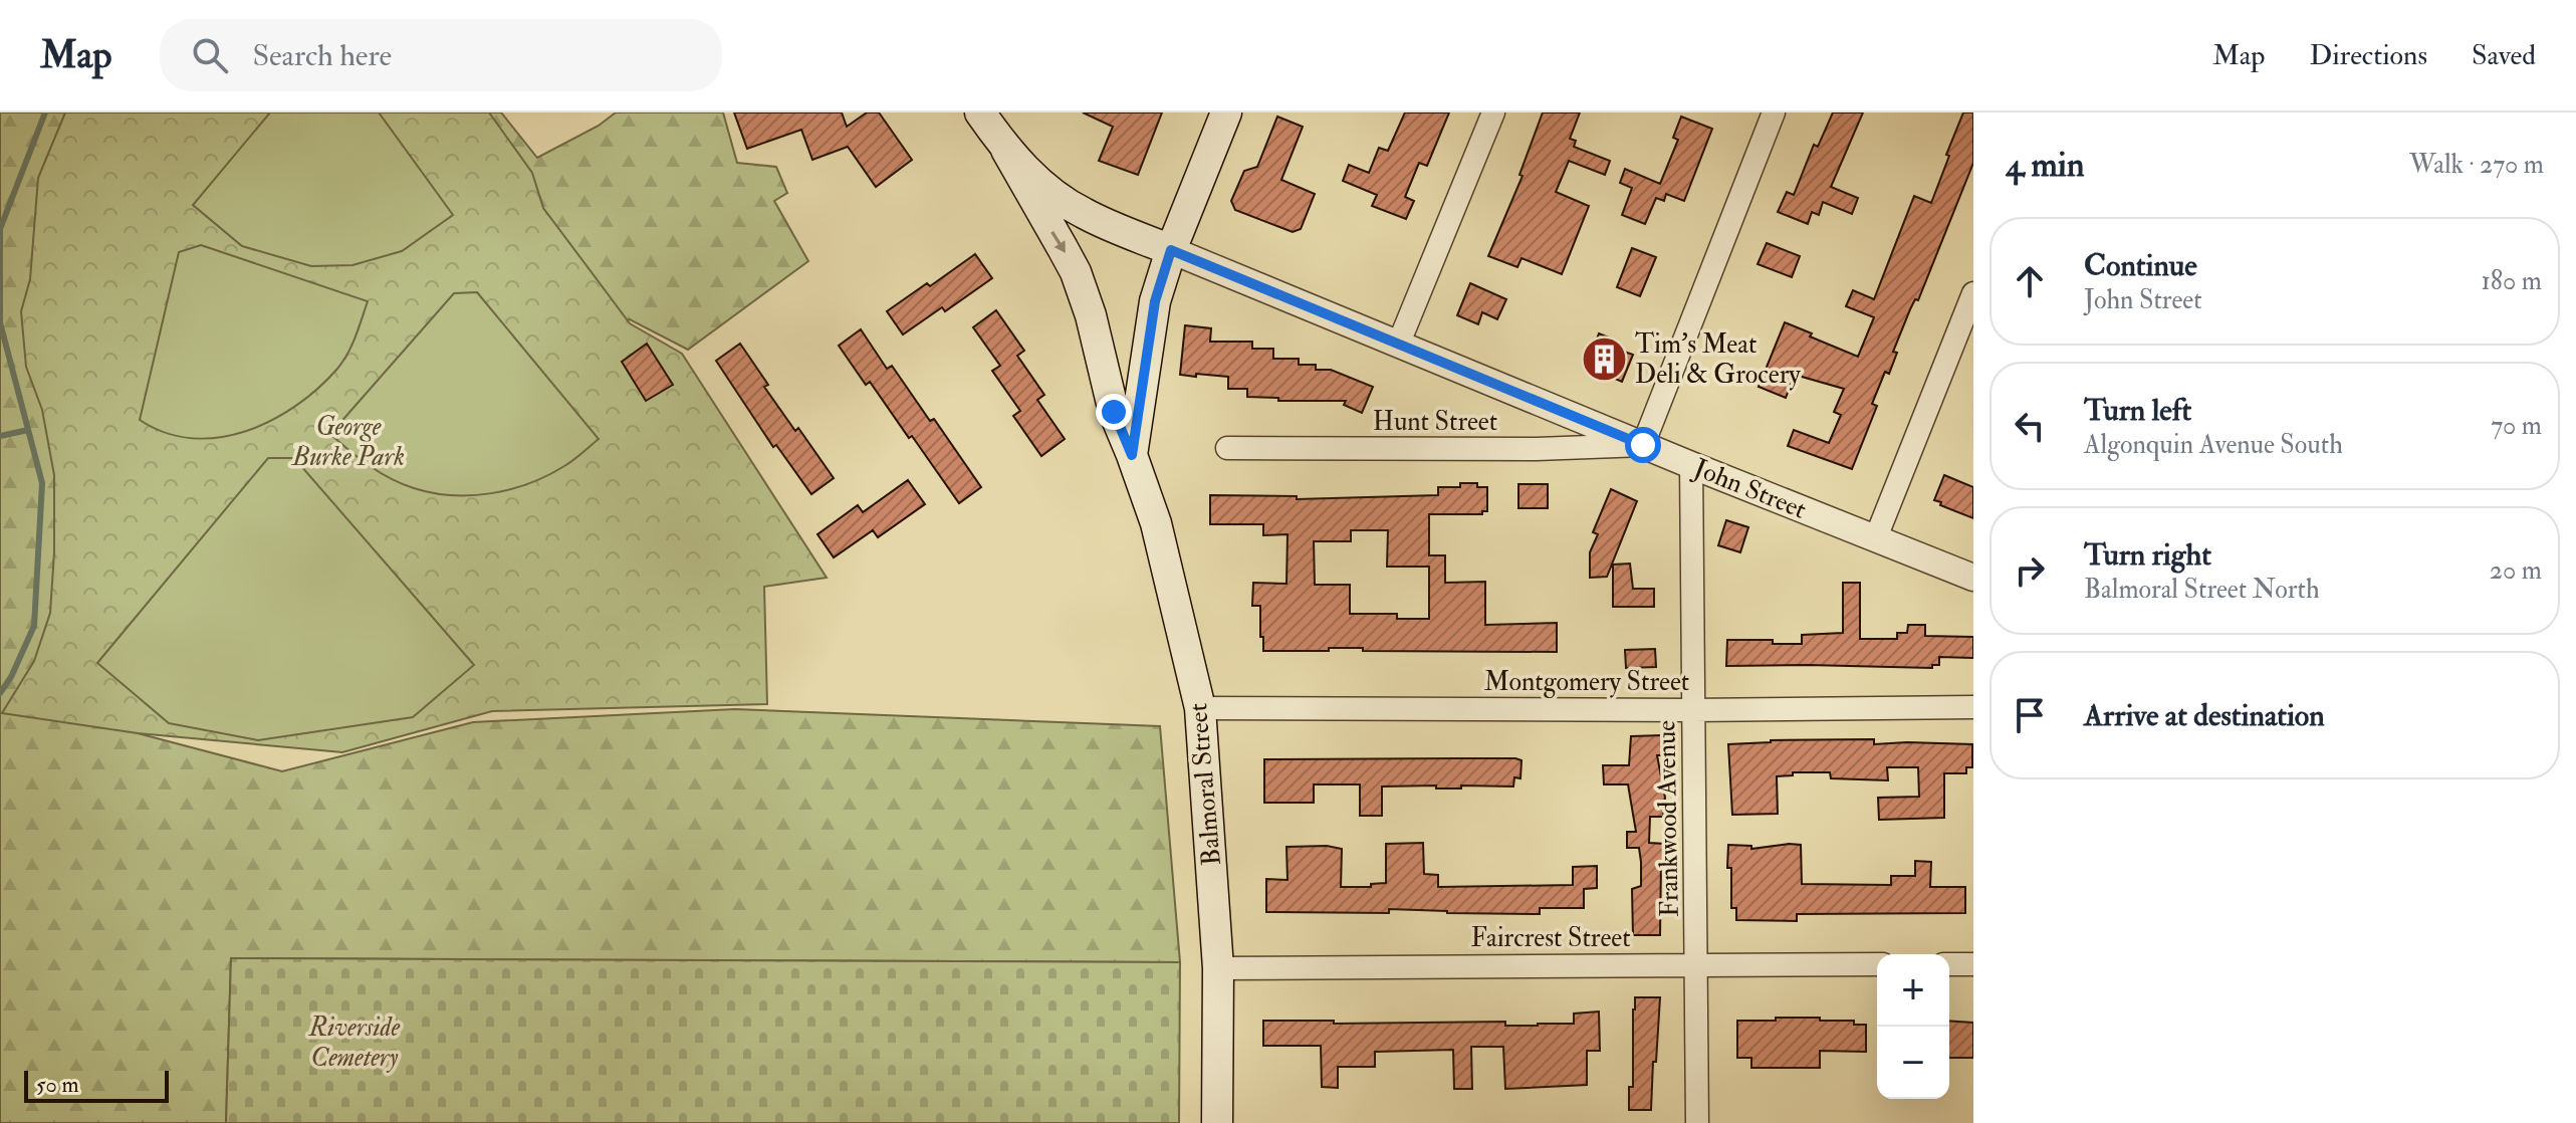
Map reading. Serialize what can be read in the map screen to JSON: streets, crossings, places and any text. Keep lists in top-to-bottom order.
{
  "streets": {
    "main road": ["John Street", "Balmoral Street"],
    "street": [
      "Hunt Street",
      "Montgomery Street",
      "Frankwood Avenue",
      "Faircrest Street"
    ]
  },
  "crossings": [
    ["Hunt Street", "John Street"],
    ["John Street", "Balmoral Street"],
    ["John Street", "Frankwood Avenue"],
    ["Montgomery Street", "Balmoral Street"],
    ["Montgomery Street", "Frankwood Avenue"],
    ["Balmoral Street", "Faircrest Street"],
    ["Frankwood Avenue", "Faircrest Street"]
  ],
  "parks": ["George Burke Park", "Riverside Cemetery"],
  "places": {
    "building": ["Tim's Meat Deli & Grocery"]
  },
  "scale_bar": "50 m",
  "page": {
    "header": "Map",
    "search": "Search here",
    "nav": ["Map", "Directions", "Saved"],
    "heading": ["4 min", "Walk · 270 m"],
    "list": [
      ["Continue", "John Street", "180 m"],
      ["Turn left", "Algonquin Avenue South", "70 m"],
      ["Turn right", "Balmoral Street North", "20 m"],
      "Arrive at destination"
    ],
    "map_buttons": ["+", "−"],
    "scale": "50 m"
  }
}
